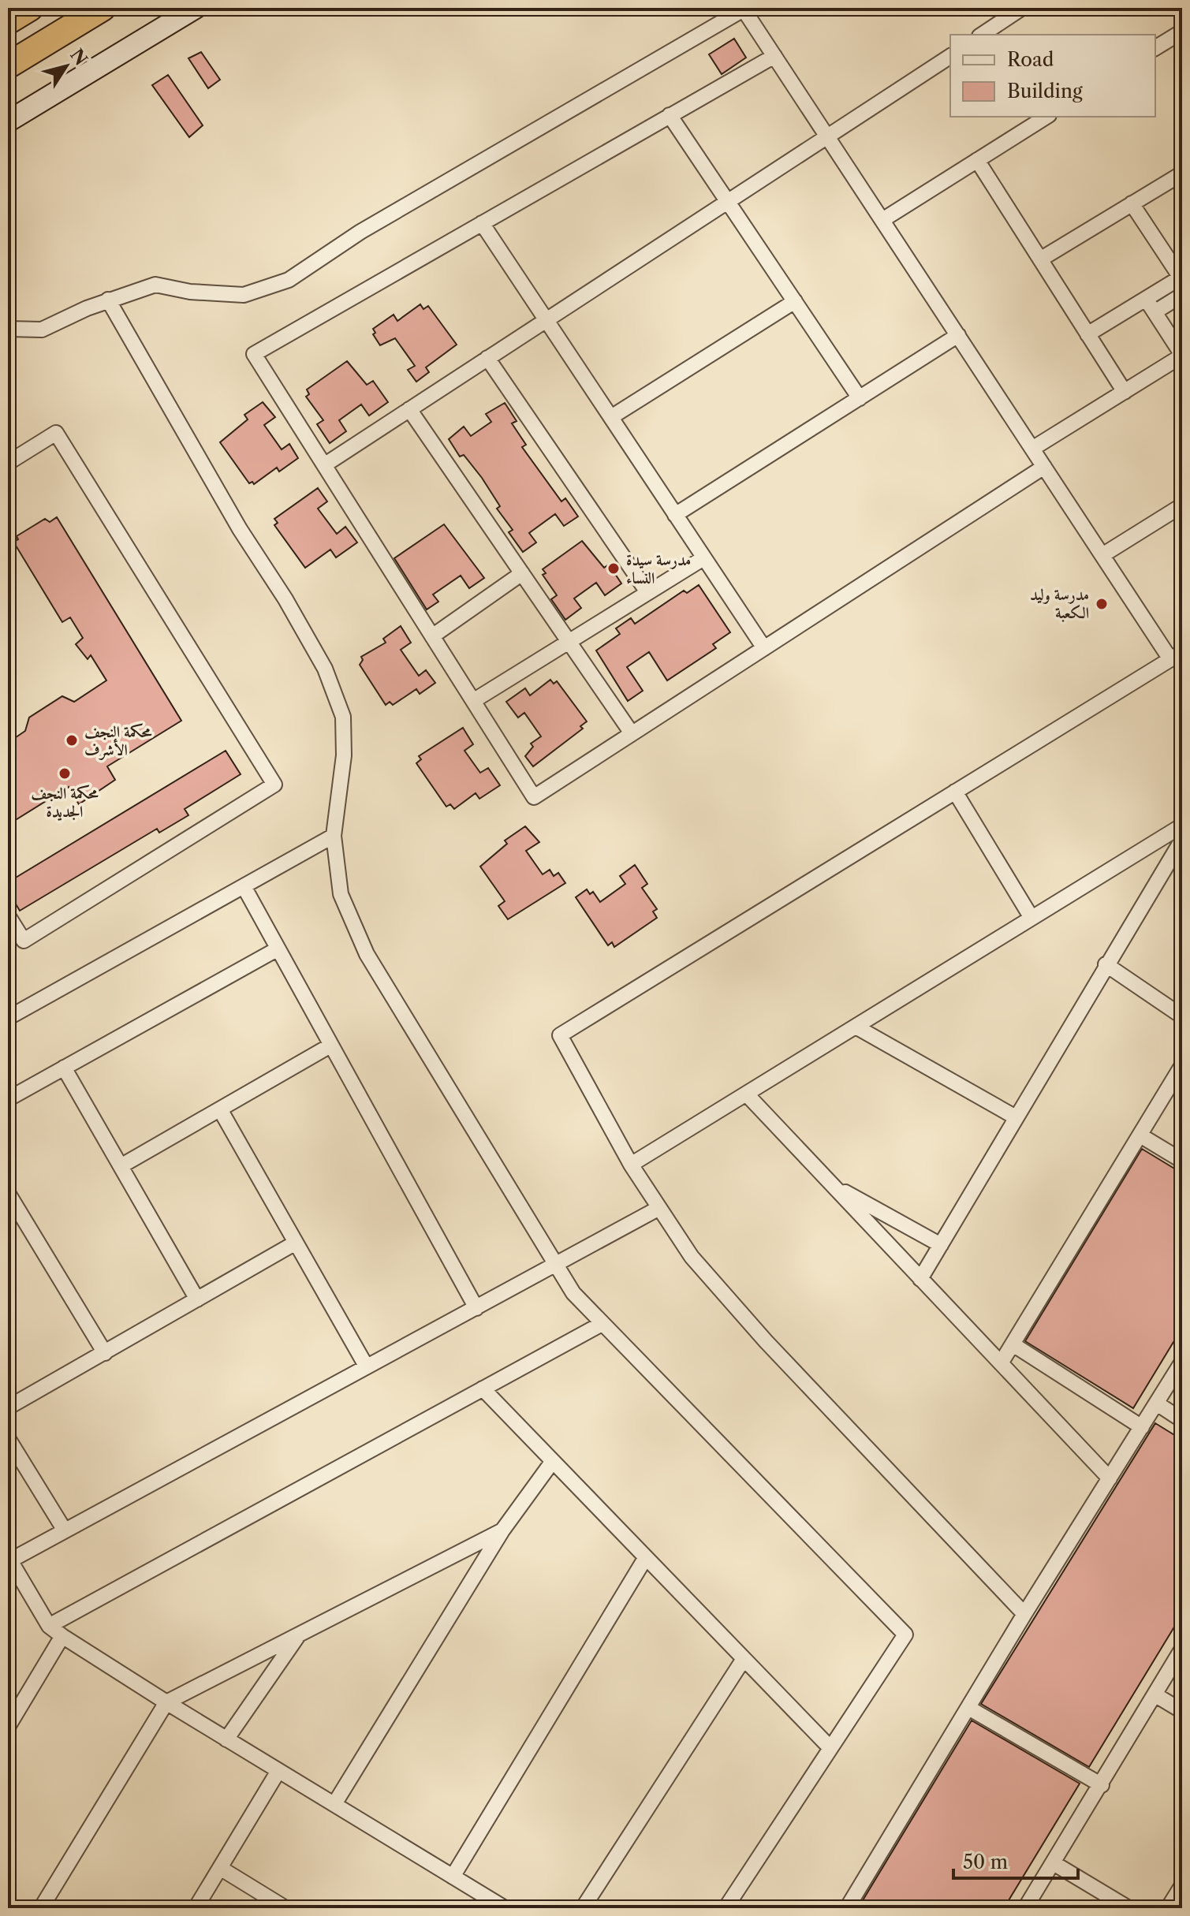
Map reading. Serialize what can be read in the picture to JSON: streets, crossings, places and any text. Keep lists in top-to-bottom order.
{
  "places": [
    "مدرسة سيدة النساء",
    "مدرسة وليد الكعبة",
    "محكمة النجف الأشرف",
    "محكمة النجف الجديدة"
  ],
  "legend": ["Road", "Building"],
  "scale_bar": "50 m",
  "north": "top right"
}
